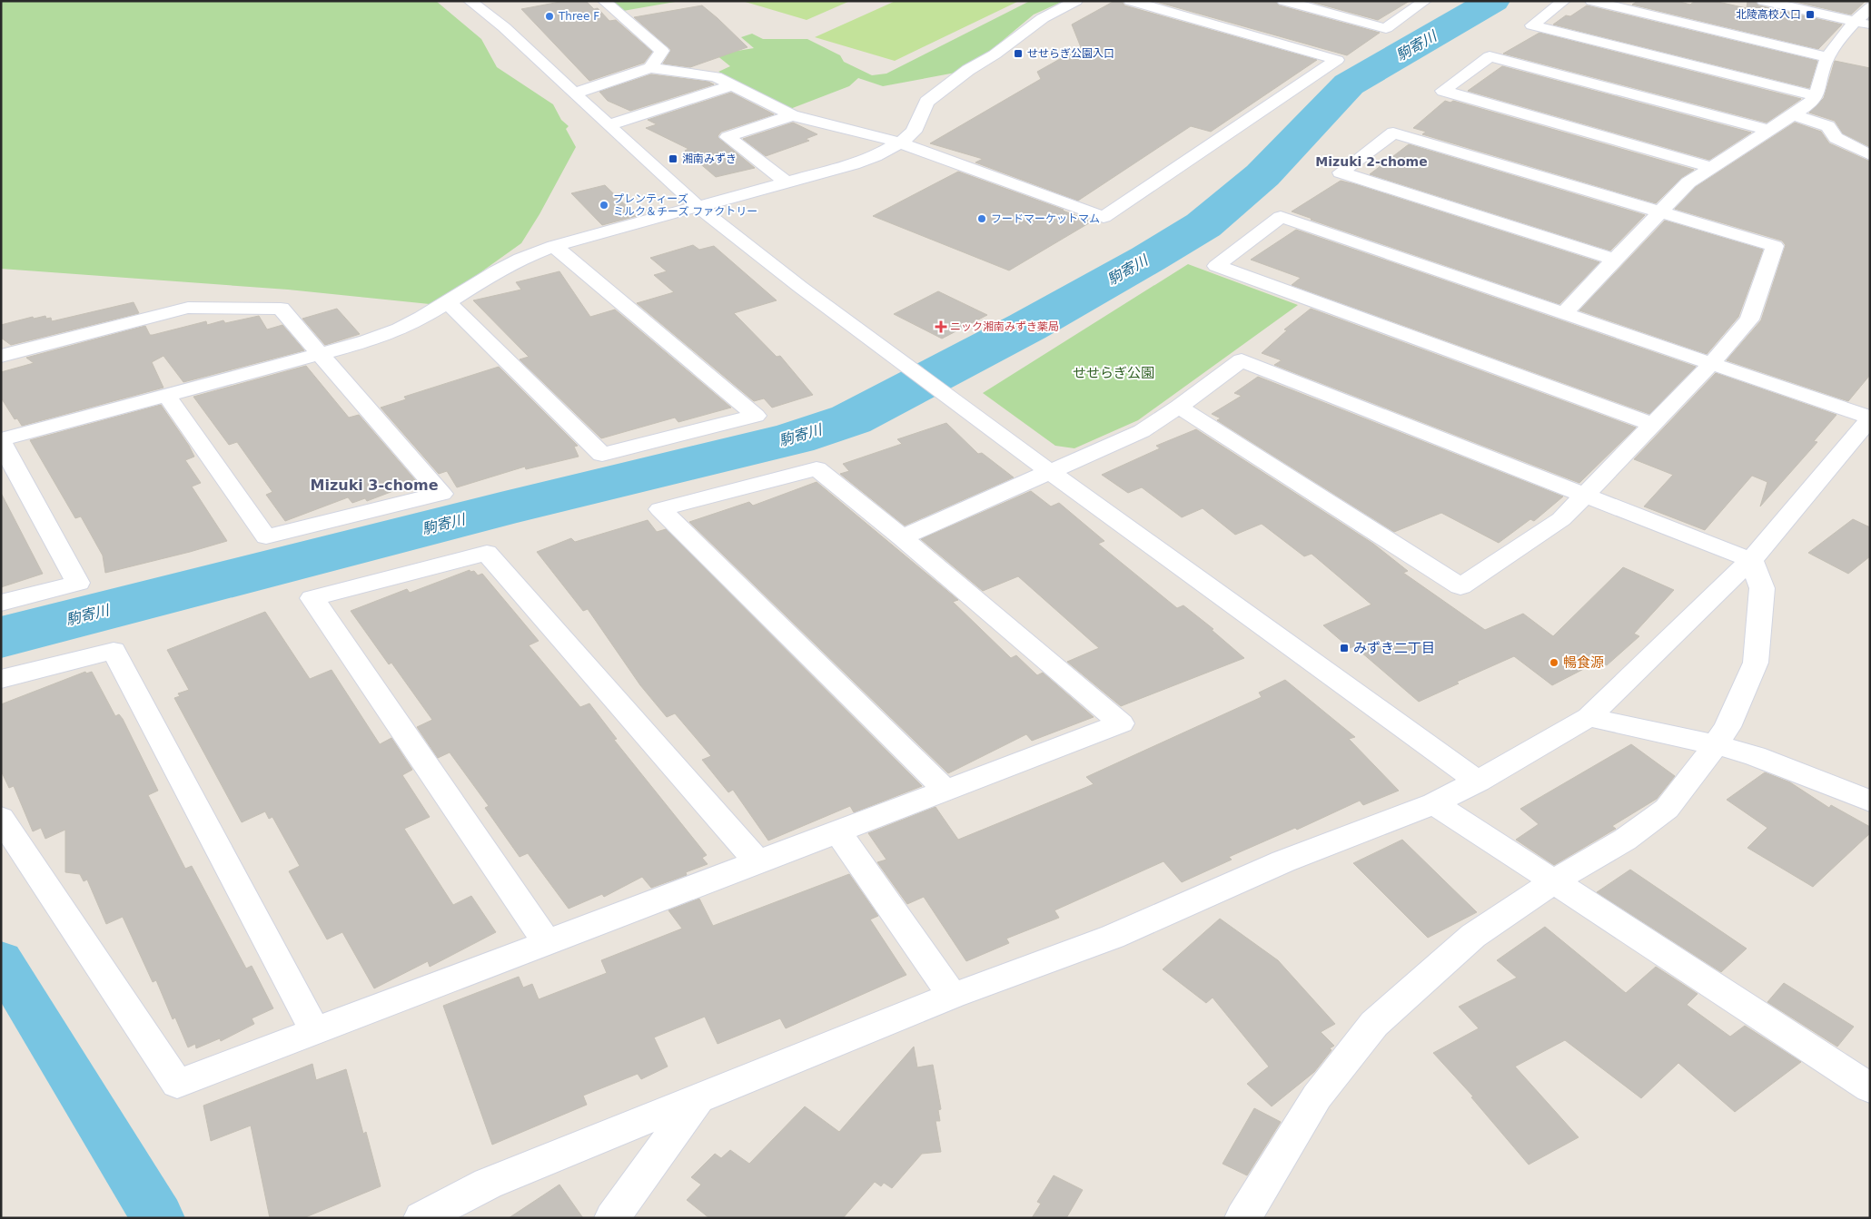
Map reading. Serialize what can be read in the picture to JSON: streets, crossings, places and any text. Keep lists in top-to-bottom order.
{
  "districts": ["Mizuki 2-chome", "Mizuki 3-chome"],
  "water": ["駒寄川"],
  "parks": ["せせらぎ公園"],
  "places": {
    "transit": [
      "北陵高校入口",
      "せせらぎ公園入口",
      "湘南みずき",
      "みずき二丁目"
    ],
    "other": [
      "Three F",
      "プレンティーズ ミルク＆チーズ ファクトリー",
      "フードマーケットマム",
      "暢食源"
    ],
    "health": ["ニック湘南みずき薬局"]
  }
}
